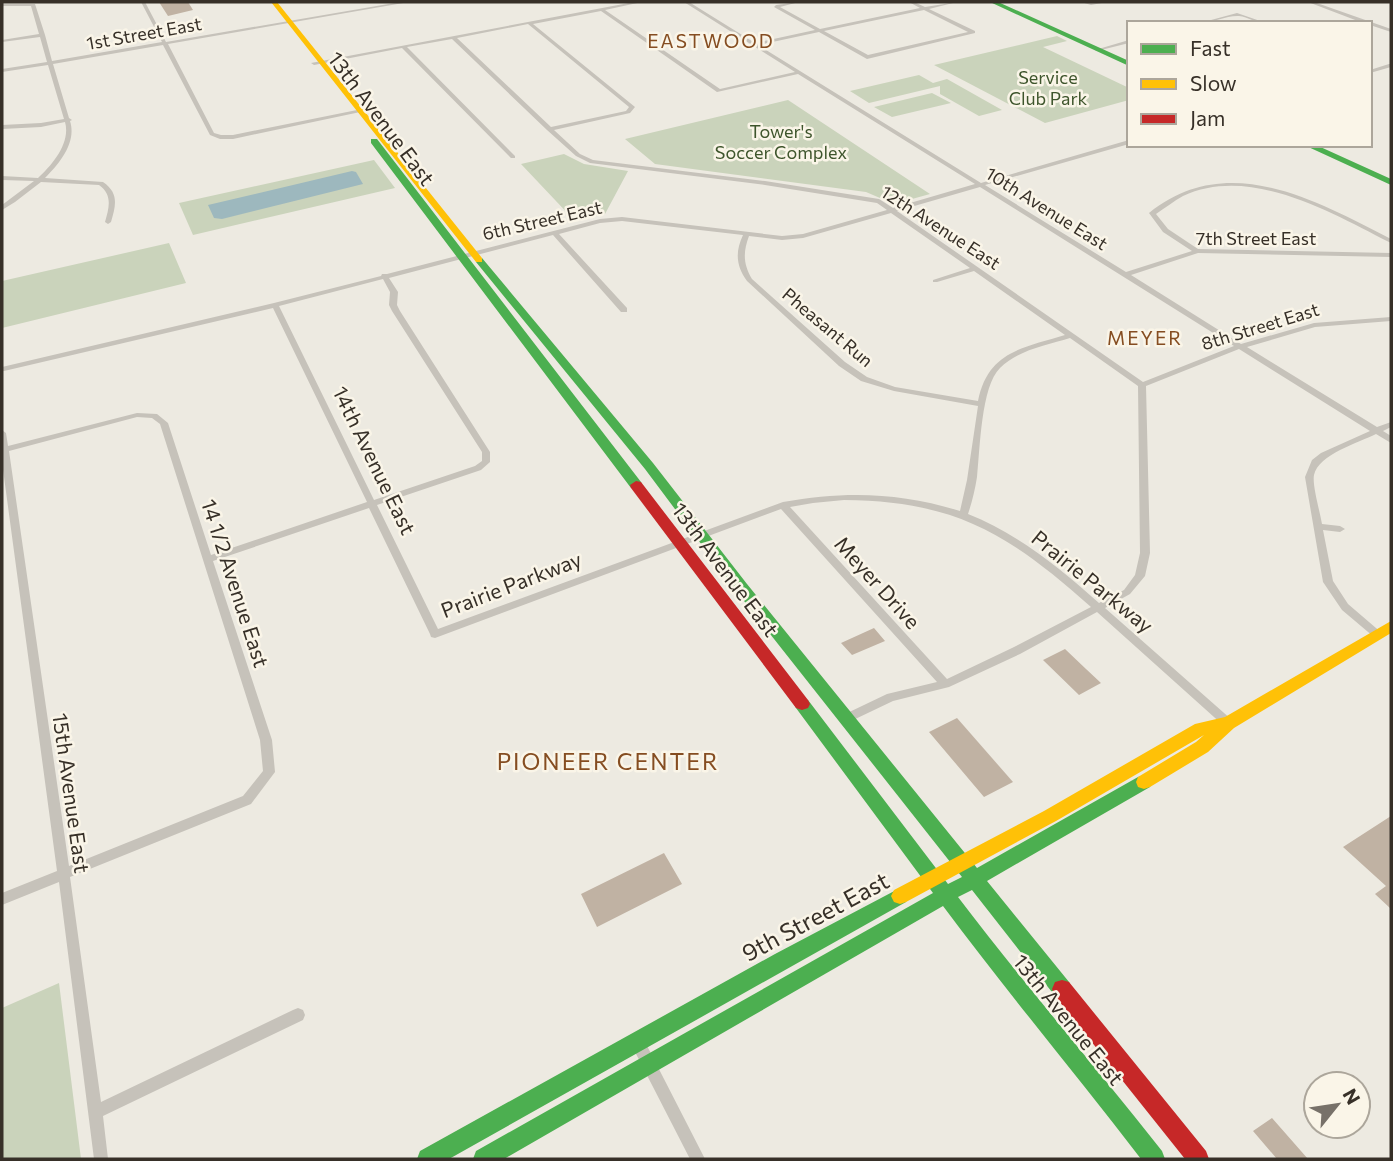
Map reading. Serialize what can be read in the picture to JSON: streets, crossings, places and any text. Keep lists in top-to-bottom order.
{
  "streets": {
    "main road": ["13th Avenue East", "9th Street East"],
    "street": [
      "1st Street East",
      "10th Avenue East",
      "6th Street East",
      "12th Avenue East",
      "7th Street East",
      "8th Street East",
      "Pheasant Run",
      "14th Avenue East",
      "Prairie Parkway",
      "Meyer Drive",
      "14 1/2 Avenue East",
      "15th Avenue East"
    ]
  },
  "crossings": [
    ["1st Street East", "13th Avenue East"],
    ["13th Avenue East", "6th Street East"],
    ["13th Avenue East", "Prairie Parkway"],
    ["13th Avenue East", "9th Street East"],
    ["10th Avenue East", "6th Street East"],
    ["10th Avenue East", "7th Street East"],
    ["10th Avenue East", "8th Street East"],
    ["6th Street East", "12th Avenue East"],
    ["6th Street East", "Pheasant Run"],
    ["6th Street East", "14th Avenue East"],
    ["12th Avenue East", "8th Street East"],
    ["14th Avenue East", "Prairie Parkway"],
    ["Prairie Parkway", "Meyer Drive"],
    ["Prairie Parkway", "9th Street East"],
    ["14 1/2 Avenue East", "15th Avenue East"]
  ],
  "districts": ["EASTWOOD", "MEYER", "PIONEER CENTER"],
  "parks": ["Service Club Park", "Tower's Soccer Complex"],
  "legend": ["Fast", "Slow", "Jam"],
  "north": "top right"
}
